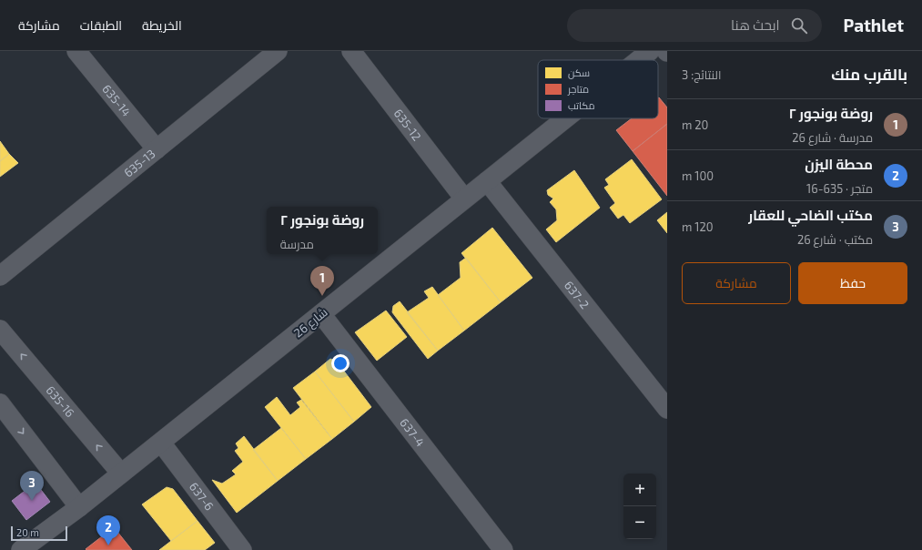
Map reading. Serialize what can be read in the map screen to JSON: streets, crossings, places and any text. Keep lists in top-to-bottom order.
{
  "streets": {
    "street": [
      "635-14",
      "635-12",
      "635-13",
      "637-2",
      "شارع 26",
      "635-16",
      "637-4",
      "637-6"
    ]
  },
  "crossings": [
    ["635-14", "635-13"],
    ["635-12", "شارع 26"],
    ["637-2", "شارع 26"],
    ["شارع 26", "635-16"],
    ["شارع 26", "637-4"],
    ["شارع 26", "637-6"]
  ],
  "legend": ["سكن", "متاجر", "مكاتب"],
  "scale_bar": "20 m",
  "page": {
    "header": "Pathlet",
    "search": "ابحث هنا",
    "nav": ["الخريطة", "الطبقات", "مشاركة"],
    "heading": ["بالقرب منك", "النتائج: 3"],
    "list": [
      {
        "mark": "1",
        "name": "روضة بونجور ٢",
        "note": "مدرسة · شارع 26",
        "value": "20 m"
      },
      {
        "mark": "2",
        "name": "محطة اليزن",
        "note": "متجر · 635-16",
        "value": "100 m"
      },
      {
        "mark": "3",
        "name": "مكتب الضاحي للعقار",
        "note": "مكتب · شارع 26",
        "value": "120 m"
      }
    ],
    "popup": ["روضة بونجور ٢", "مدرسة"],
    "buttons": ["حفظ", "مشاركة"],
    "pins": ["1", "3", "2"],
    "map_buttons": ["+", "−"],
    "scale": "20 m"
  }
}
